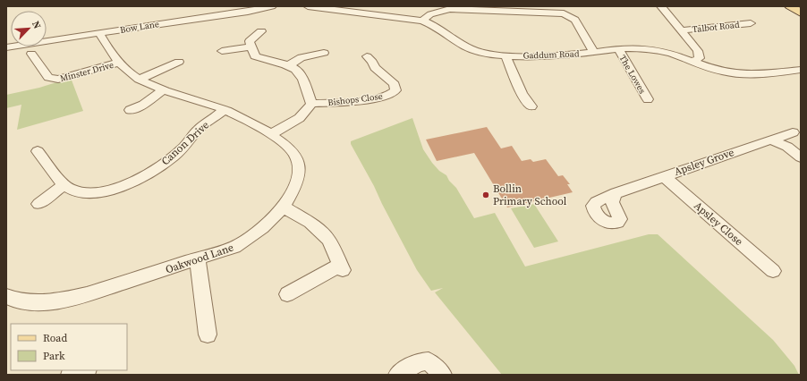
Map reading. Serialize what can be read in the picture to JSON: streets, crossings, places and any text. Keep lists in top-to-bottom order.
{
  "streets": {
    "street": [
      "Bow Lane",
      "Talbot Road",
      "Gaddum Road",
      "Minster Drive",
      "The Lowes",
      "Bishops Close",
      "Canon Drive",
      "Apsley Grove",
      "Apsley Close",
      "Oakwood Lane"
    ]
  },
  "crossings": [
    ["Bow Lane", "Oakwood Lane"],
    ["Gaddum Road", "The Lowes"],
    ["Minster Drive", "Oakwood Lane"],
    ["Canon Drive", "Oakwood Lane"],
    ["Apsley Grove", "Apsley Close"]
  ],
  "places": ["Bollin Primary School"],
  "legend": ["Road", "Park"],
  "north": "top right"
}
